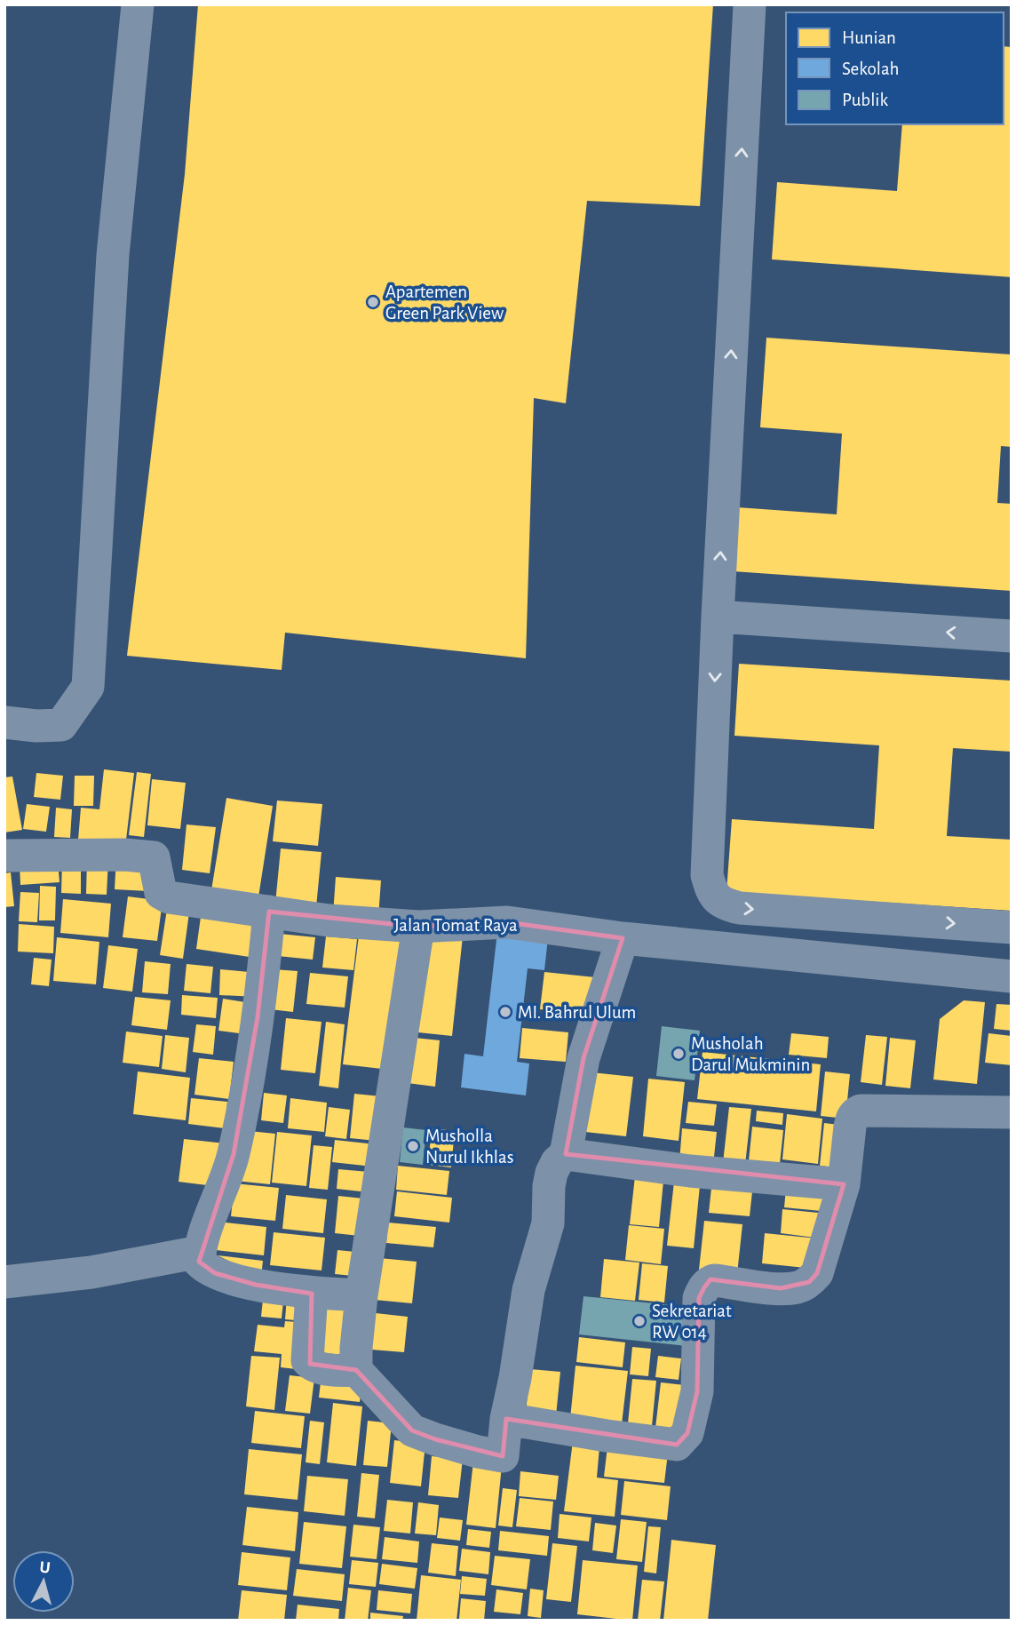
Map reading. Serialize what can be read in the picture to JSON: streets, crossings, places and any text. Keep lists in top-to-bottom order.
{
  "streets": {
    "street": ["Jalan Tomat Raya"]
  },
  "places": [
    "Apartemen Green Park View",
    "MI. Bahrul Ulum",
    "Musholah Darul Mukminin",
    "Musholla Nurul Ikhlas",
    "Sekretariat RW 014"
  ],
  "legend": ["Hunian", "Sekolah", "Publik"],
  "north": "top"
}
